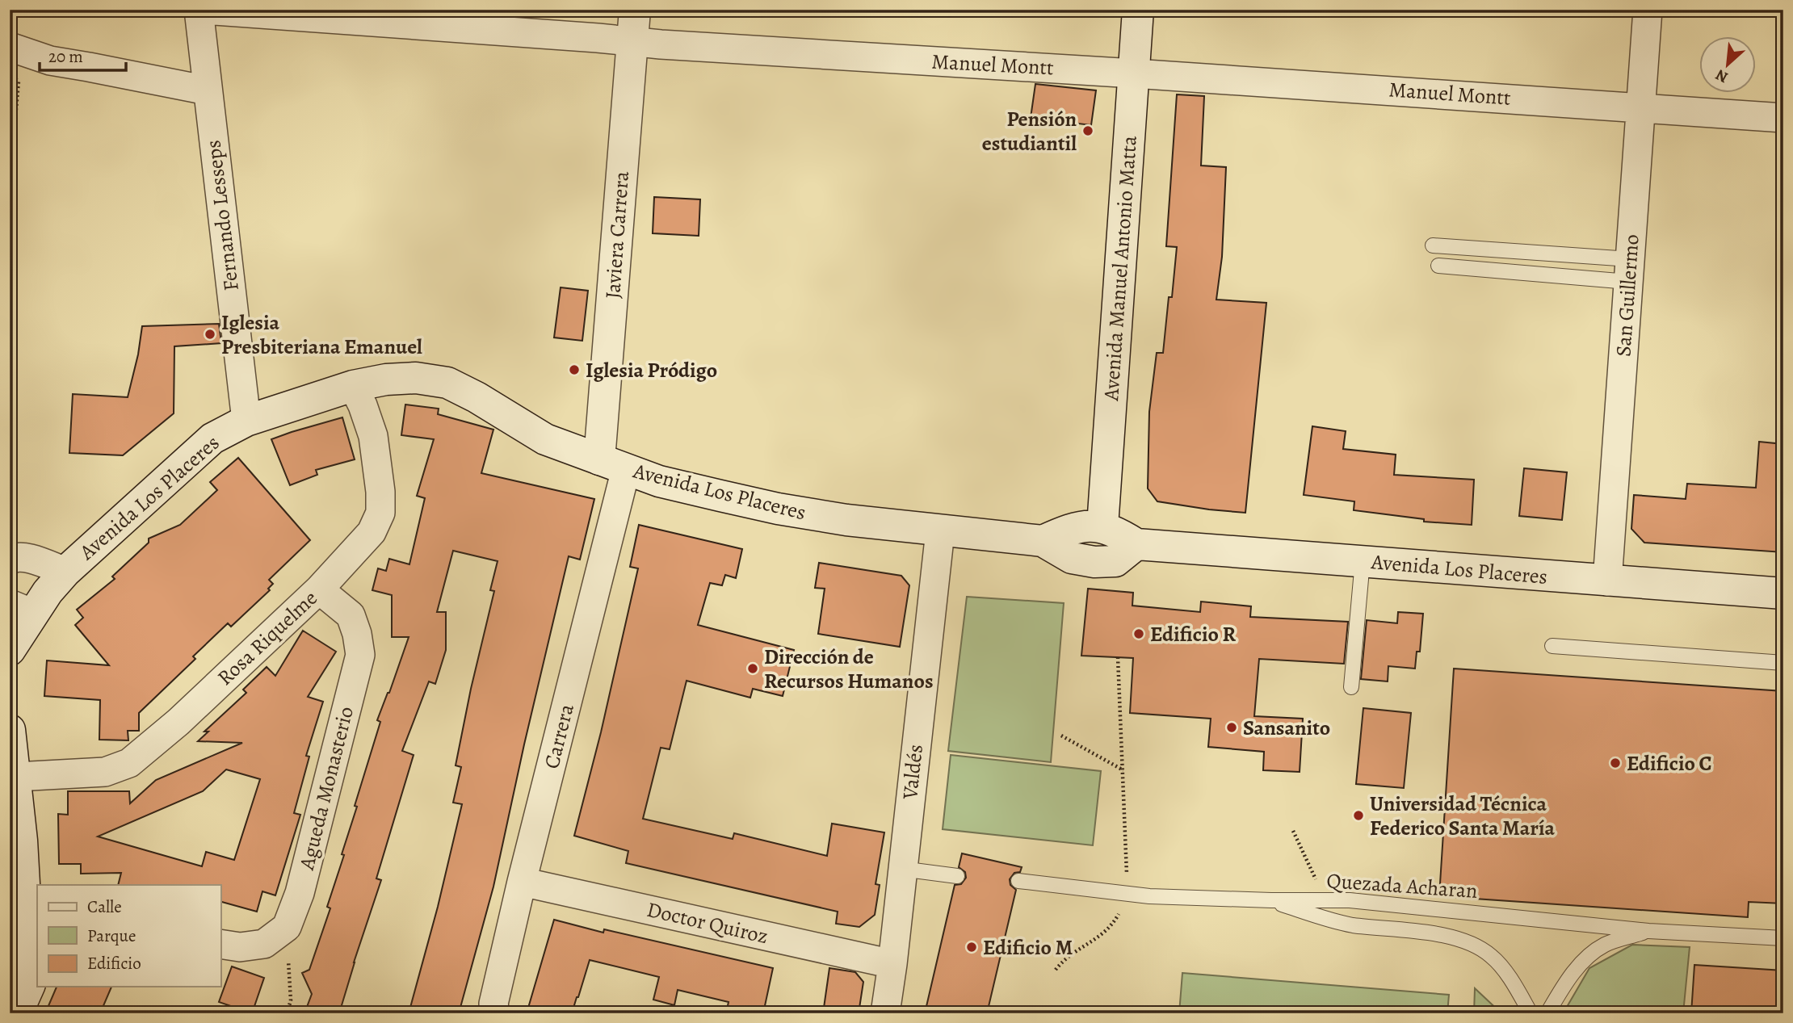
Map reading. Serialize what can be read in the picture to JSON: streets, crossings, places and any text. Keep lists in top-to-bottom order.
{
  "streets": {
    "main road": ["Javiera Carrera", "Avenida Manuel Antonio Matta", "Avenida Los Placeres"],
    "street": [
      "Manuel Montt",
      "Fernando Lesseps",
      "San Guillermo",
      "Rosa Riquelme",
      "Carrera",
      "Valdés",
      "Agueda Monasterio",
      "Doctor Quiroz"
    ],
    "lane": ["Quezada Acharan"]
  },
  "crossings": [
    ["Manuel Montt", "Fernando Lesseps"],
    ["Manuel Montt", "Javiera Carrera"],
    ["Manuel Montt", "Avenida Manuel Antonio Matta"],
    ["Manuel Montt", "San Guillermo"],
    ["Fernando Lesseps", "Avenida Los Placeres"],
    ["Javiera Carrera", "Avenida Los Placeres"],
    ["Javiera Carrera", "Carrera"],
    ["Avenida Manuel Antonio Matta", "Avenida Los Placeres"],
    ["San Guillermo", "Avenida Los Placeres"],
    ["Avenida Los Placeres", "Rosa Riquelme"],
    ["Avenida Los Placeres", "Carrera"],
    ["Avenida Los Placeres", "Valdés"],
    ["Rosa Riquelme", "Agueda Monasterio"],
    ["Carrera", "Doctor Quiroz"],
    ["Valdés", "Doctor Quiroz"]
  ],
  "places": [
    "Pensión estudiantil",
    "Iglesia Presbiteriana Emanuel",
    "Iglesia Pródigo",
    "Edificio R",
    "Dirección de Recursos Humanos",
    "Sansanito",
    "Edificio C",
    "Universidad Técnica Federico Santa María",
    "Edificio M"
  ],
  "legend": ["Calle", "Parque", "Edificio"],
  "scale_bar": "20 m",
  "north": "bottom left"
}
